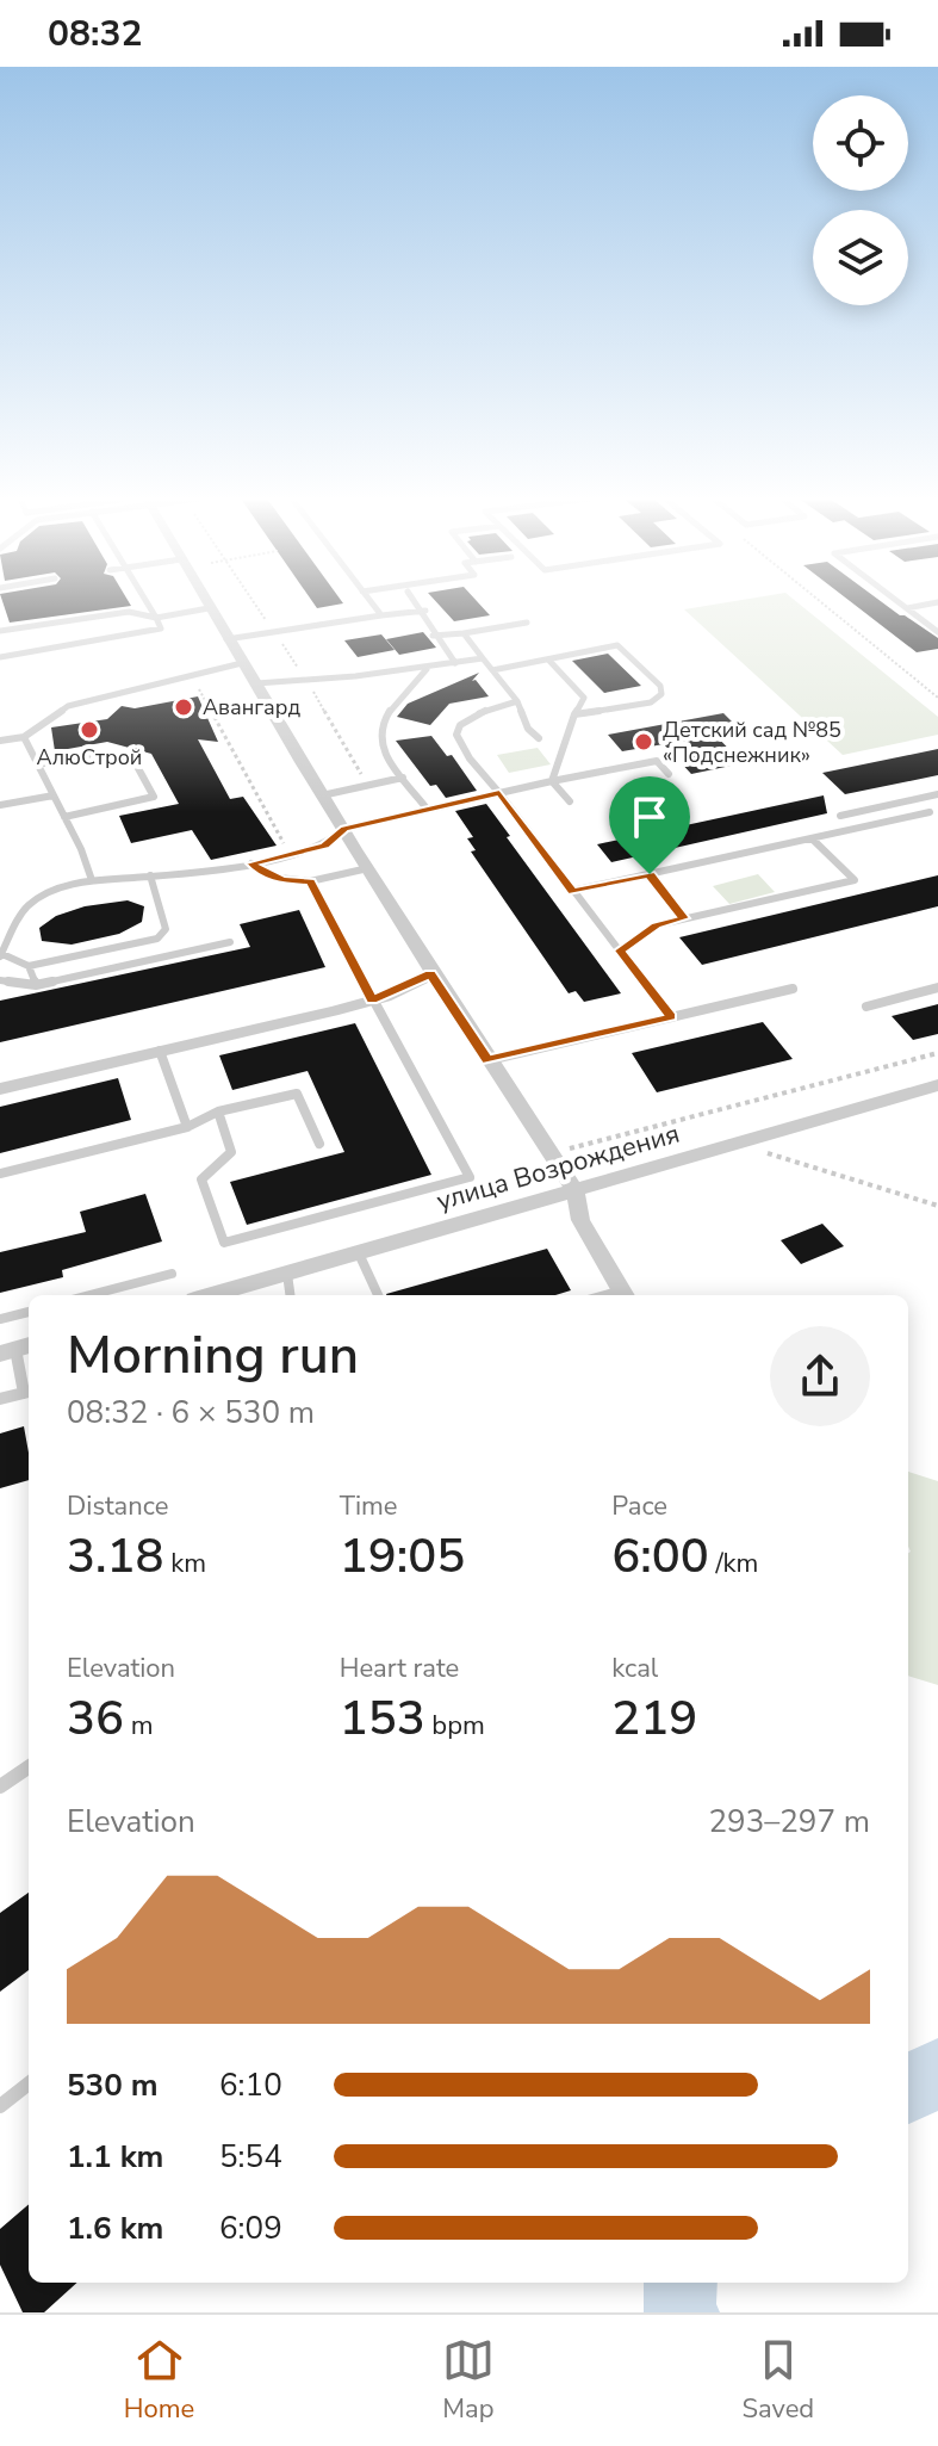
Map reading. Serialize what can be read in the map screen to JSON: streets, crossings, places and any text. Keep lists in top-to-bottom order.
{
  "streets": {
    "street": ["улица Возрождения"]
  },
  "places": ["Авангард", "АлюСтрой", "Детский сад №85 «Подснежник»"],
  "page": {
    "status": "08:32",
    "heading": ["Morning run", "08:32 · 6 × 530 m"],
    "stats": [
      ["Distance", "3.18 km"],
      ["Time", "19:05"],
      ["Pace", "6:00 /km"],
      ["Elevation", "36 m"],
      ["Heart rate", "153 bpm"],
      ["kcal", "219"]
    ],
    "chart": ["Elevation", "293–297 m"],
    "list": [
      {
        "name": "530 m",
        "note": "6:10"
      },
      {
        "name": "1.1 km",
        "note": "5:54"
      },
      {
        "name": "1.6 km",
        "note": "6:09"
      }
    ],
    "tabs": ["Home", "Map", "Saved"]
  }
}
